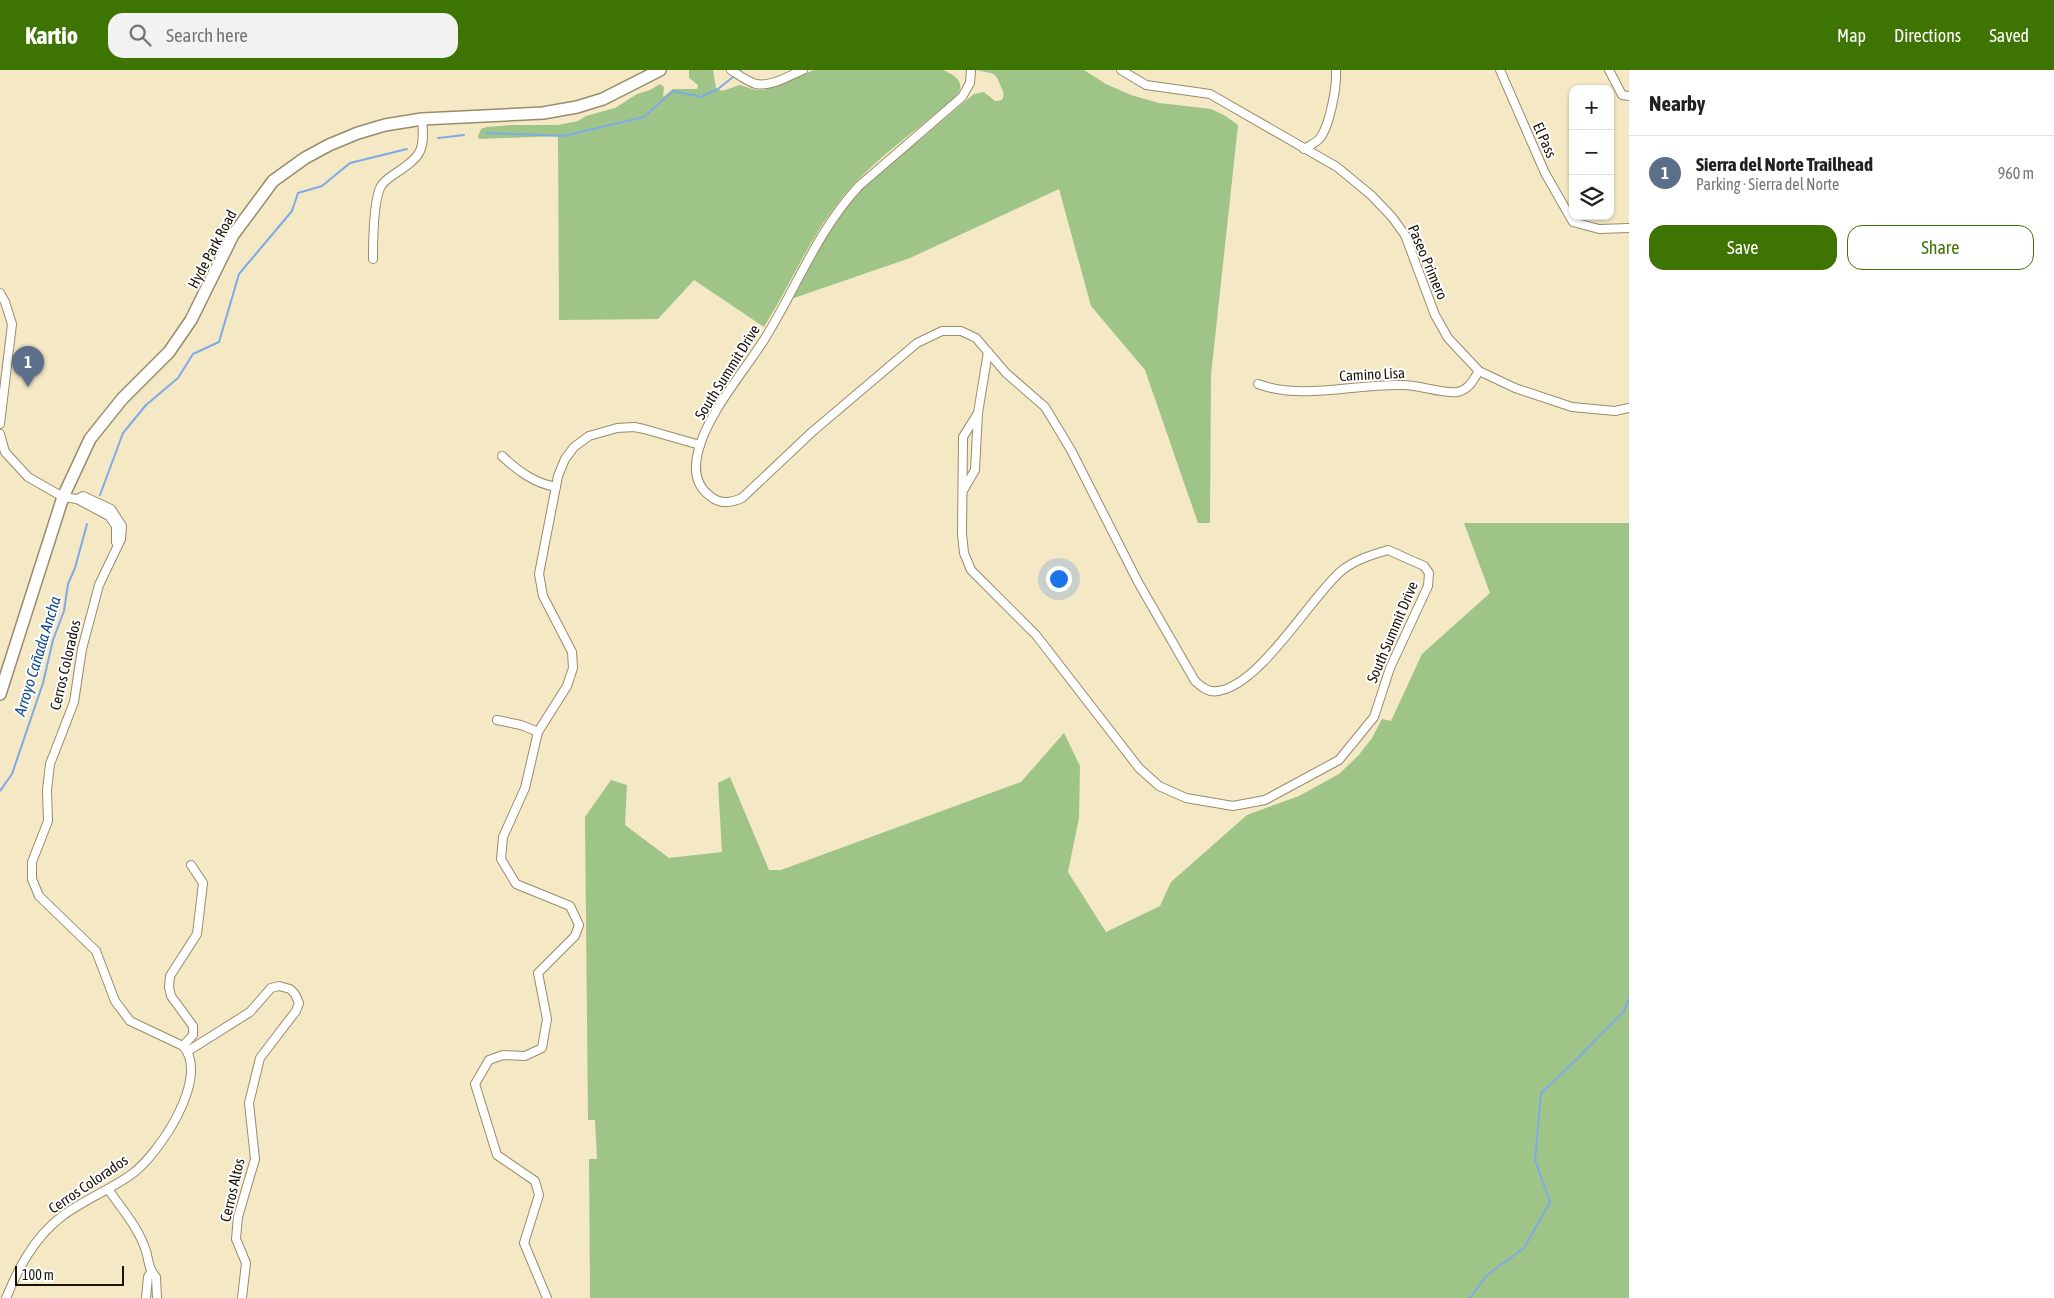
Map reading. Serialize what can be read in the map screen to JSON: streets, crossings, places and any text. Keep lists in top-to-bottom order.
{
  "streets": {
    "main road": ["Hyde Park Road"],
    "street": [
      "El Pass",
      "Paseo Primero",
      "South Summit Drive",
      "Camino Lisa",
      "Cerros Colorados",
      "Cerros Altos"
    ]
  },
  "crossings": [
    ["Hyde Park Road", "Cerros Colorados"],
    ["Paseo Primero", "Camino Lisa"],
    ["Cerros Colorados", "Cerros Altos"]
  ],
  "water": ["Arroyo Cañada Ancha"],
  "scale_bar": "100 m",
  "page": {
    "header": "Kartio",
    "search": "Search here",
    "nav": ["Map", "Directions", "Saved"],
    "heading": "Nearby",
    "map_buttons": ["+", "−"],
    "list": [
      {
        "mark": "1",
        "name": "Sierra del Norte Trailhead",
        "note": "Parking · Sierra del Norte",
        "value": "960 m"
      }
    ],
    "buttons": ["Save", "Share"],
    "pins": "1",
    "scale": "100 m"
  }
}
